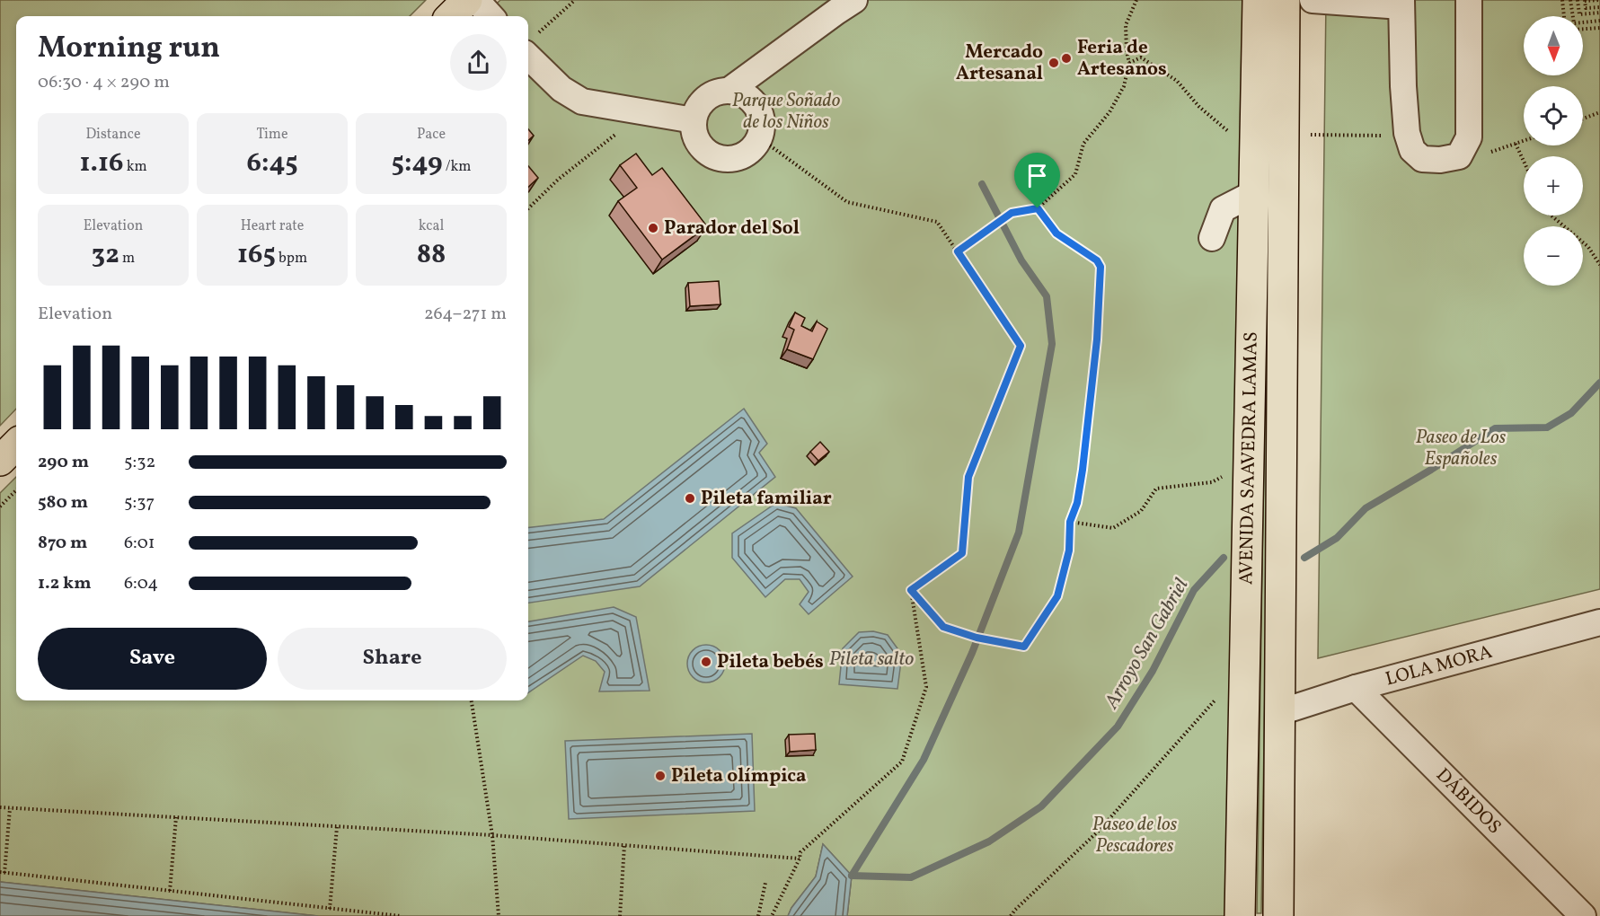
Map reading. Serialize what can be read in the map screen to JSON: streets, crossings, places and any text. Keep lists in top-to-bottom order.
{
  "streets": {
    "main road": ["AVENIDA SAAVEDRA LAMAS"],
    "street": ["LOLA MORA", "DÁBIDOS"]
  },
  "crossings": [
    ["AVENIDA SAAVEDRA LAMAS", "LOLA MORA"],
    ["LOLA MORA", "DÁBIDOS"]
  ],
  "water": ["Arroyo San Gabriel", "Pileta salto"],
  "parks": ["Parque Soñado de los Niños", "Paseo de Los Españoles", "Paseo de los Pescadores"],
  "places": [
    "Feria de Artesanos",
    "Mercado Artesanal",
    "Parador del Sol",
    "Pileta familiar",
    "Pileta bebés",
    "Pileta olímpica"
  ],
  "north": "bottom",
  "page": {
    "map_buttons": ["+", "−"],
    "heading": ["Morning run", "06:30 · 4 × 290 m"],
    "stats": [
      ["Distance", "1.16 km"],
      ["Time", "6:45"],
      ["Pace", "5:49 /km"],
      ["Elevation", "32 m"],
      ["Heart rate", "165 bpm"],
      ["kcal", "88"]
    ],
    "chart": ["Elevation", "264–271 m"],
    "list": [
      {
        "name": "290 m",
        "note": "5:32"
      },
      {
        "name": "580 m",
        "note": "5:37"
      },
      {
        "name": "870 m",
        "note": "6:01"
      },
      {
        "name": "1.2 km",
        "note": "6:04"
      }
    ],
    "buttons": ["Save", "Share"]
  }
}
